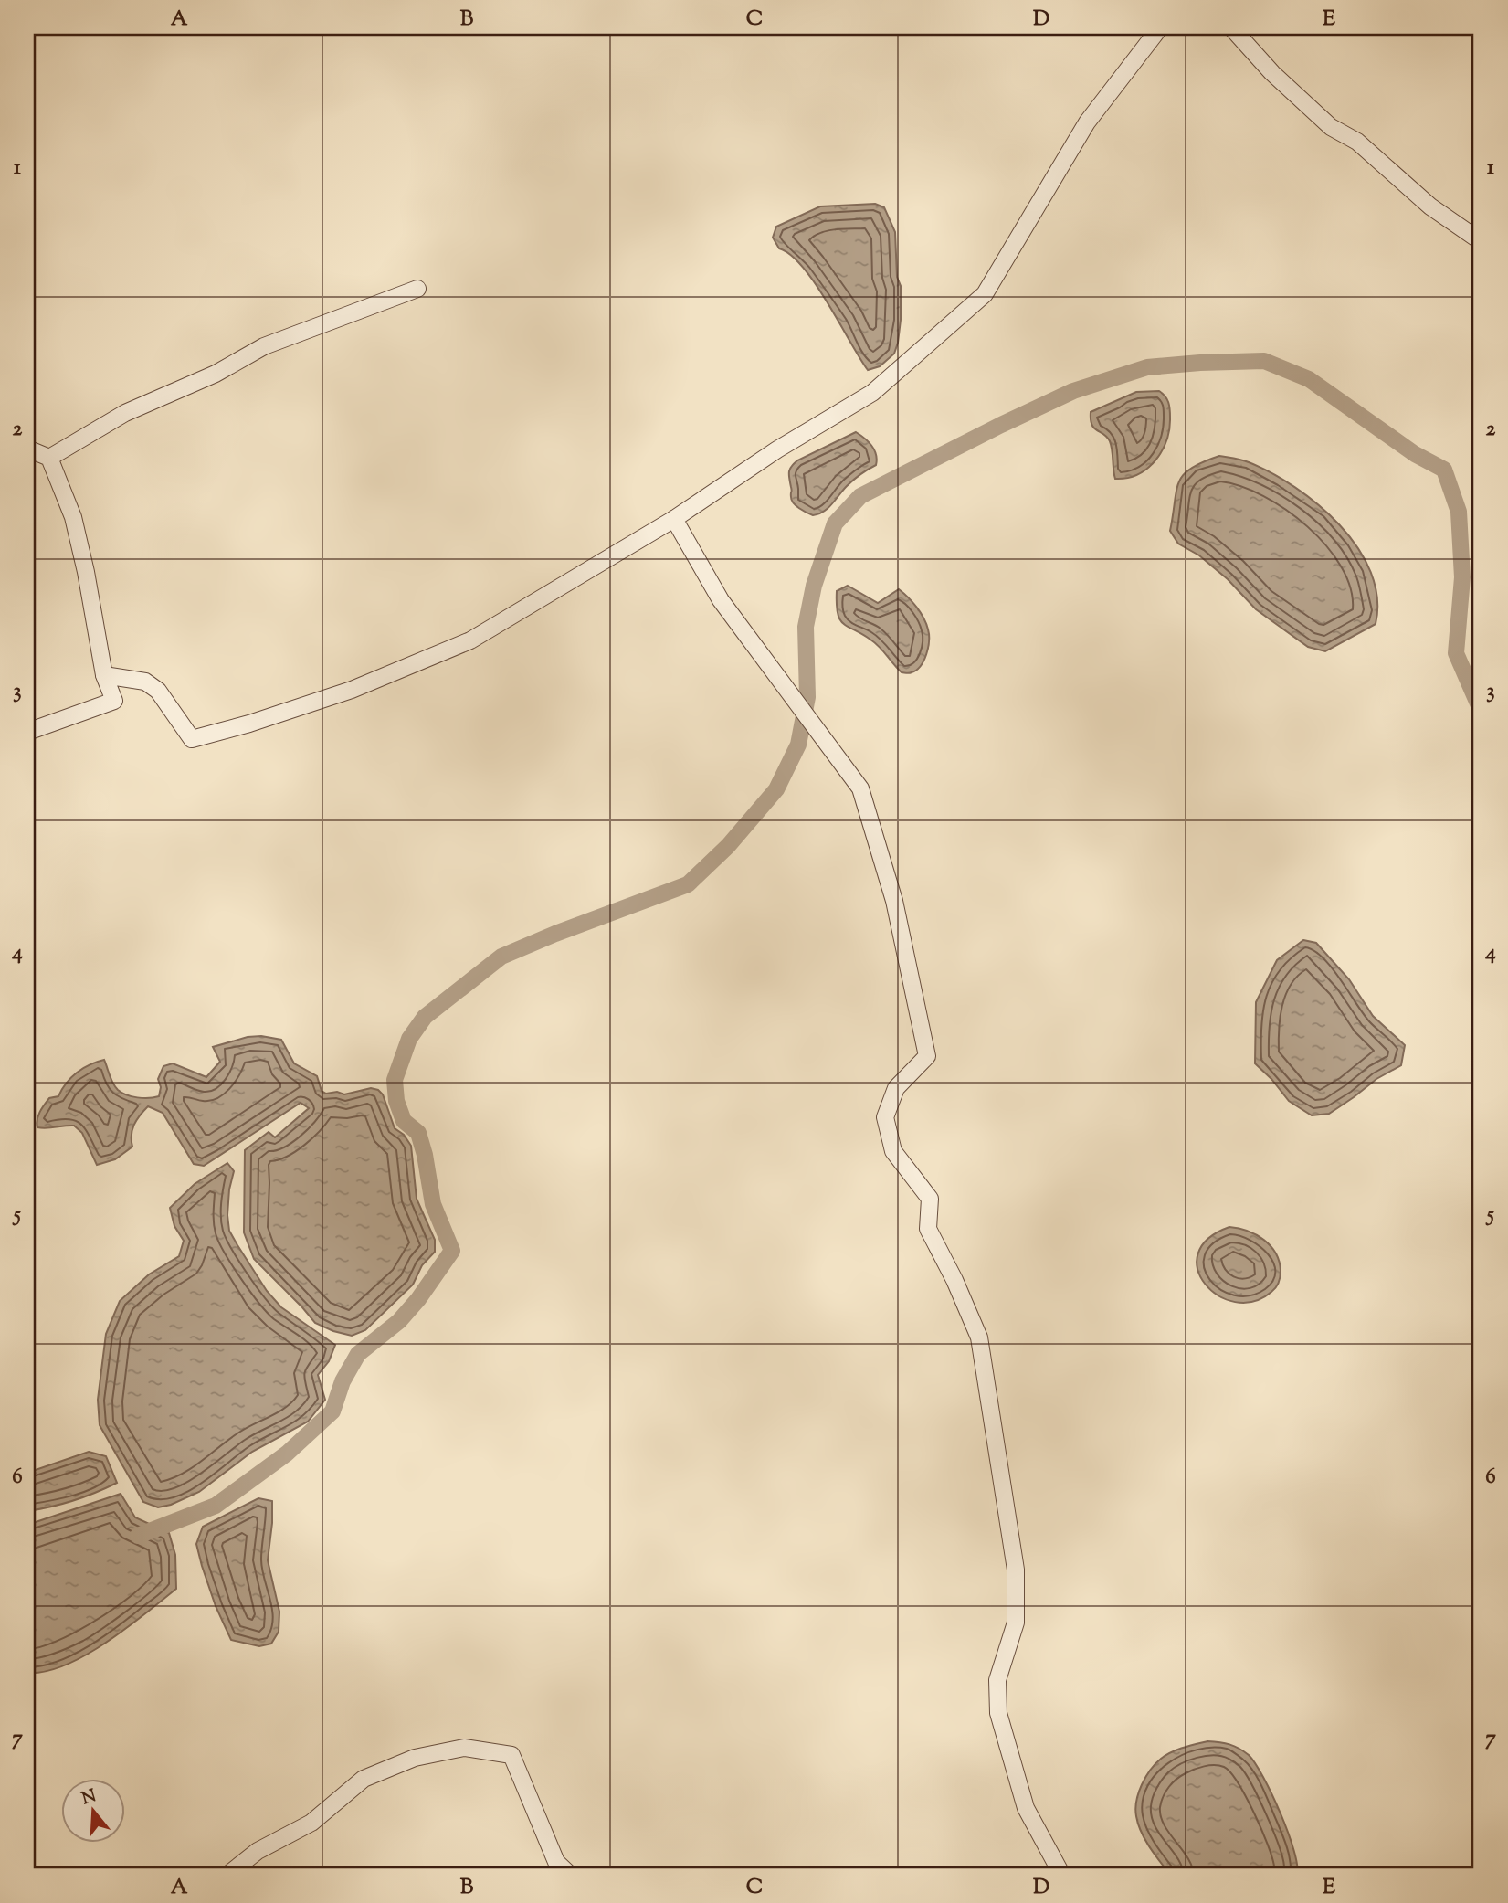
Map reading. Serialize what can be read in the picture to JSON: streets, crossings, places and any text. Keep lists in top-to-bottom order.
{
  "north": "top",
  "grid": {
    "columns": [
      "A",
      "B",
      "C",
      "D",
      "E"
    ],
    "rows": [
      "1",
      "2",
      "3",
      "4",
      "5",
      "6",
      "7"
    ]
  }
}
